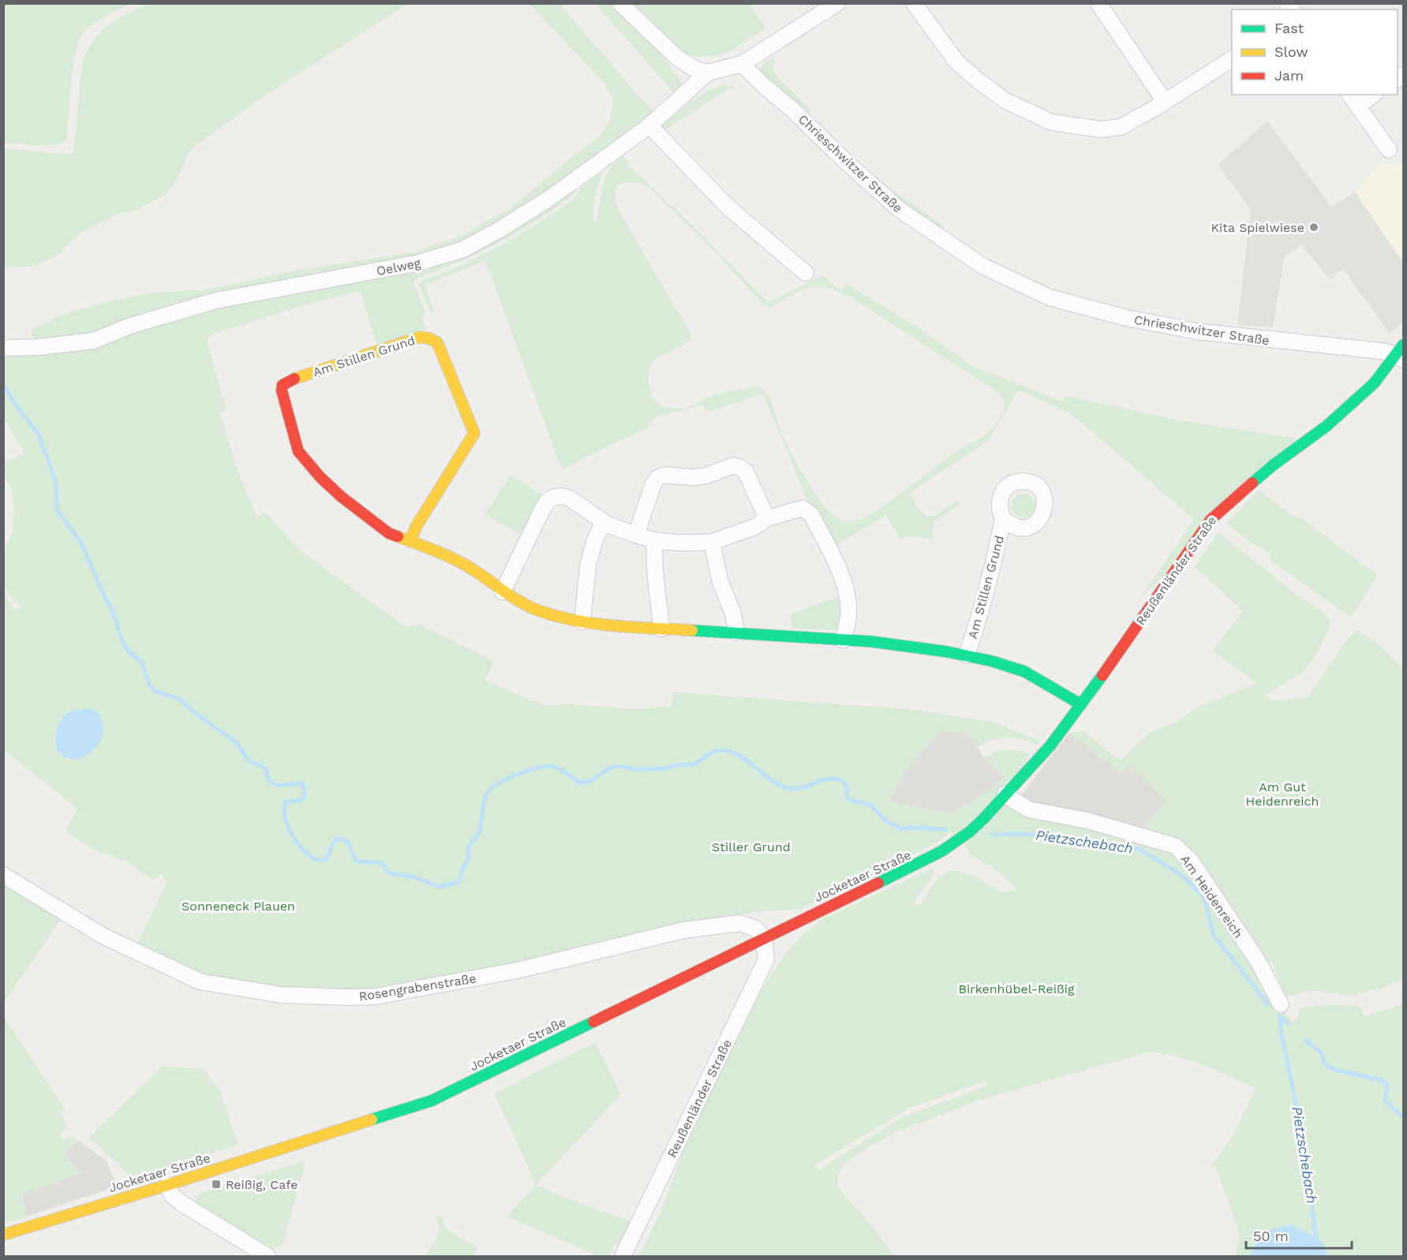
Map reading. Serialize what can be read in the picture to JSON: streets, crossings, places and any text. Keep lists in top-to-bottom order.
{
  "streets": {
    "street": [
      "Chrieschwitzer Straße",
      "Oelweg",
      "Am Stillen Grund",
      "Reußenländer Straße",
      "Jocketaer Straße",
      "Am Heidenreich",
      "Rosengrabenstraße"
    ]
  },
  "crossings": [
    ["Chrieschwitzer Straße", "Oelweg"],
    ["Chrieschwitzer Straße", "Reußenländer Straße"],
    ["Am Stillen Grund", "Reußenländer Straße"],
    ["Reußenländer Straße", "Jocketaer Straße"],
    ["Reußenländer Straße", "Am Heidenreich"],
    ["Reußenländer Straße", "Rosengrabenstraße"],
    ["Jocketaer Straße", "Am Heidenreich"],
    ["Jocketaer Straße", "Rosengrabenstraße"]
  ],
  "water": ["Pietzschebach"],
  "parks": [
    "Am Gut Heidenreich",
    "Stiller Grund",
    "Sonneneck Plauen",
    "Birkenhübel-Reißig"
  ],
  "places": {
    "other": ["Kita Spielwiese"],
    "transit": ["Reißig, Cafe"]
  },
  "legend": ["Fast", "Slow", "Jam"],
  "scale_bar": "50 m"
}
